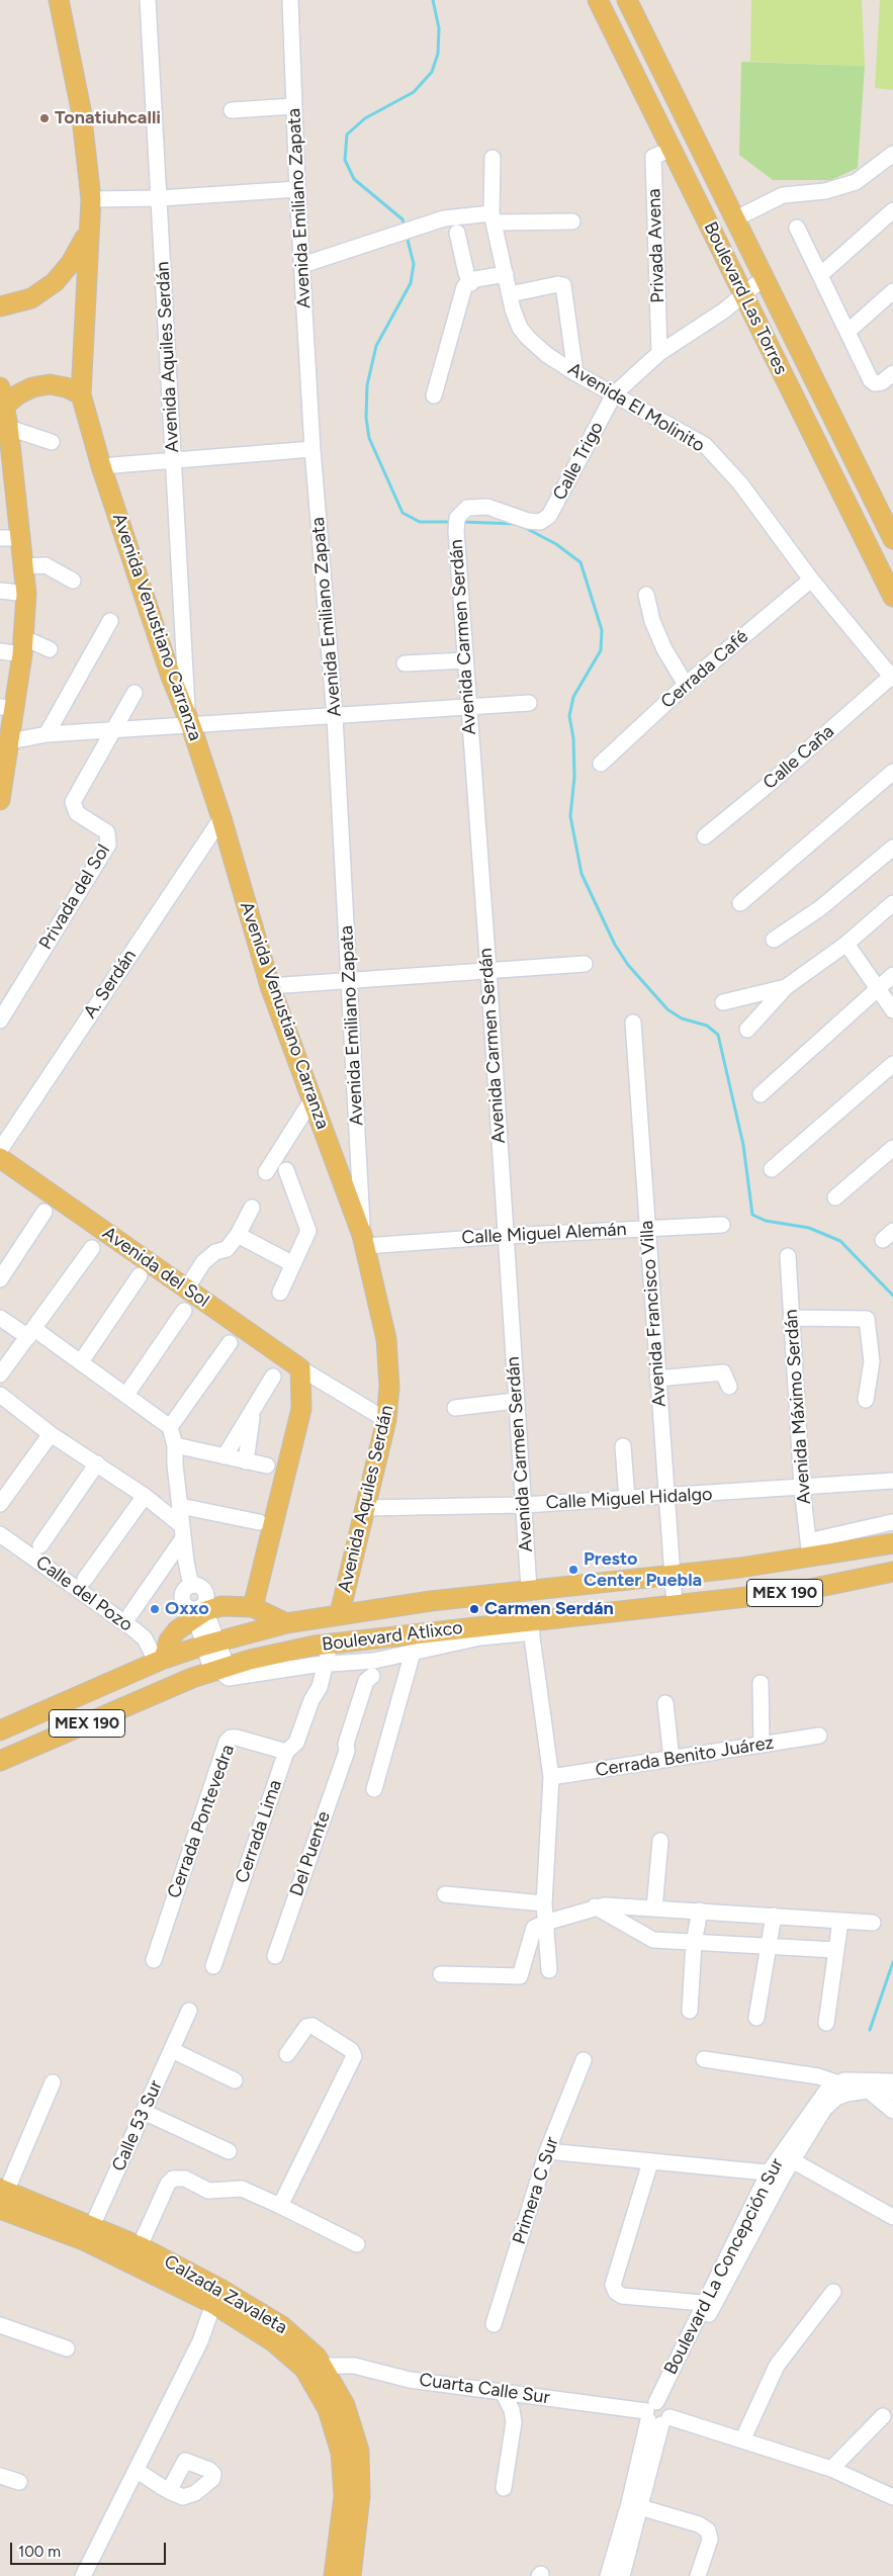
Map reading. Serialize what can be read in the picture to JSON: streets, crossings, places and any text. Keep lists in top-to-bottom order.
{
  "streets": {
    "main road": [
      "Boulevard Las Torres",
      "Avenida Aquiles Serdán",
      "Avenida Venustiano Carranza",
      "Avenida del Sol",
      "MEX 190",
      "Boulevard Atlixco",
      "Calzada Zavaleta"
    ],
    "street": [
      "Avenida Emiliano Zapata",
      "Privada Avena",
      "Avenida El Molinito",
      "Calle Trigo",
      "Avenida Carmen Serdán",
      "Cerrada Café",
      "Calle Caña",
      "Privada del Sol",
      "A. Serdán",
      "Calle Miguel Alemán",
      "Avenida Francisco Villa",
      "Avenida Máximo Serdán",
      "Calle Miguel Hidalgo",
      "Calle del Pozo",
      "Cerrada Benito Juárez",
      "Cerrada Pontevedra",
      "Cerrada Lima",
      "Del Puente",
      "Calle 53 Sur",
      "Primera C Sur",
      "Boulevard La Concepción Sur",
      "Cuarta Calle Sur"
    ]
  },
  "crossings": [
    ["Avenida Emiliano Zapata", "Avenida Aquiles Serdán"],
    ["Avenida Emiliano Zapata", "Avenida Venustiano Carranza"],
    ["Avenida Emiliano Zapata", "Calle Miguel Alemán"],
    ["Privada Avena", "Boulevard Las Torres"],
    ["Privada Avena", "Calle Trigo"],
    ["Boulevard Las Torres", "Calle Trigo"],
    ["Avenida Aquiles Serdán", "Avenida Venustiano Carranza"],
    ["Avenida Aquiles Serdán", "Calle Miguel Alemán"],
    ["Avenida Aquiles Serdán", "Avenida del Sol"],
    ["Avenida Aquiles Serdán", "Calle Miguel Hidalgo"],
    ["Avenida Aquiles Serdán", "Boulevard Atlixco"],
    ["Avenida El Molinito", "Calle Trigo"],
    ["Avenida El Molinito", "Cerrada Café"],
    ["Avenida El Molinito", "Calle Caña"],
    ["Calle Trigo", "Avenida Carmen Serdán"],
    ["Avenida Venustiano Carranza", "A. Serdán"],
    ["Avenida Venustiano Carranza", "Calle Miguel Alemán"],
    ["Avenida Carmen Serdán", "Calle Miguel Alemán"],
    ["Avenida Carmen Serdán", "Calle Miguel Hidalgo"],
    ["Avenida Carmen Serdán", "Boulevard Atlixco"],
    ["A. Serdán", "Avenida del Sol"],
    ["Calle Miguel Alemán", "Avenida Francisco Villa"],
    ["Avenida Francisco Villa", "Calle Miguel Hidalgo"],
    ["Avenida Francisco Villa", "Boulevard Atlixco"],
    ["Avenida Máximo Serdán", "Calle Miguel Hidalgo"],
    ["Avenida Máximo Serdán", "Boulevard Atlixco"],
    ["Calle del Pozo", "Boulevard Atlixco"],
    ["Boulevard Atlixco", "Cerrada Lima"],
    ["Cerrada Pontevedra", "Cerrada Lima"],
    ["Calle 53 Sur", "Calzada Zavaleta"],
    ["Boulevard La Concepción Sur", "Cuarta Calle Sur"],
    ["Calzada Zavaleta", "Cuarta Calle Sur"]
  ],
  "places": [
    "Tonatiuhcalli",
    "Presto Center Puebla",
    "Oxxo",
    "Carmen Serdán"
  ],
  "scale_bar": "100 m"
}
